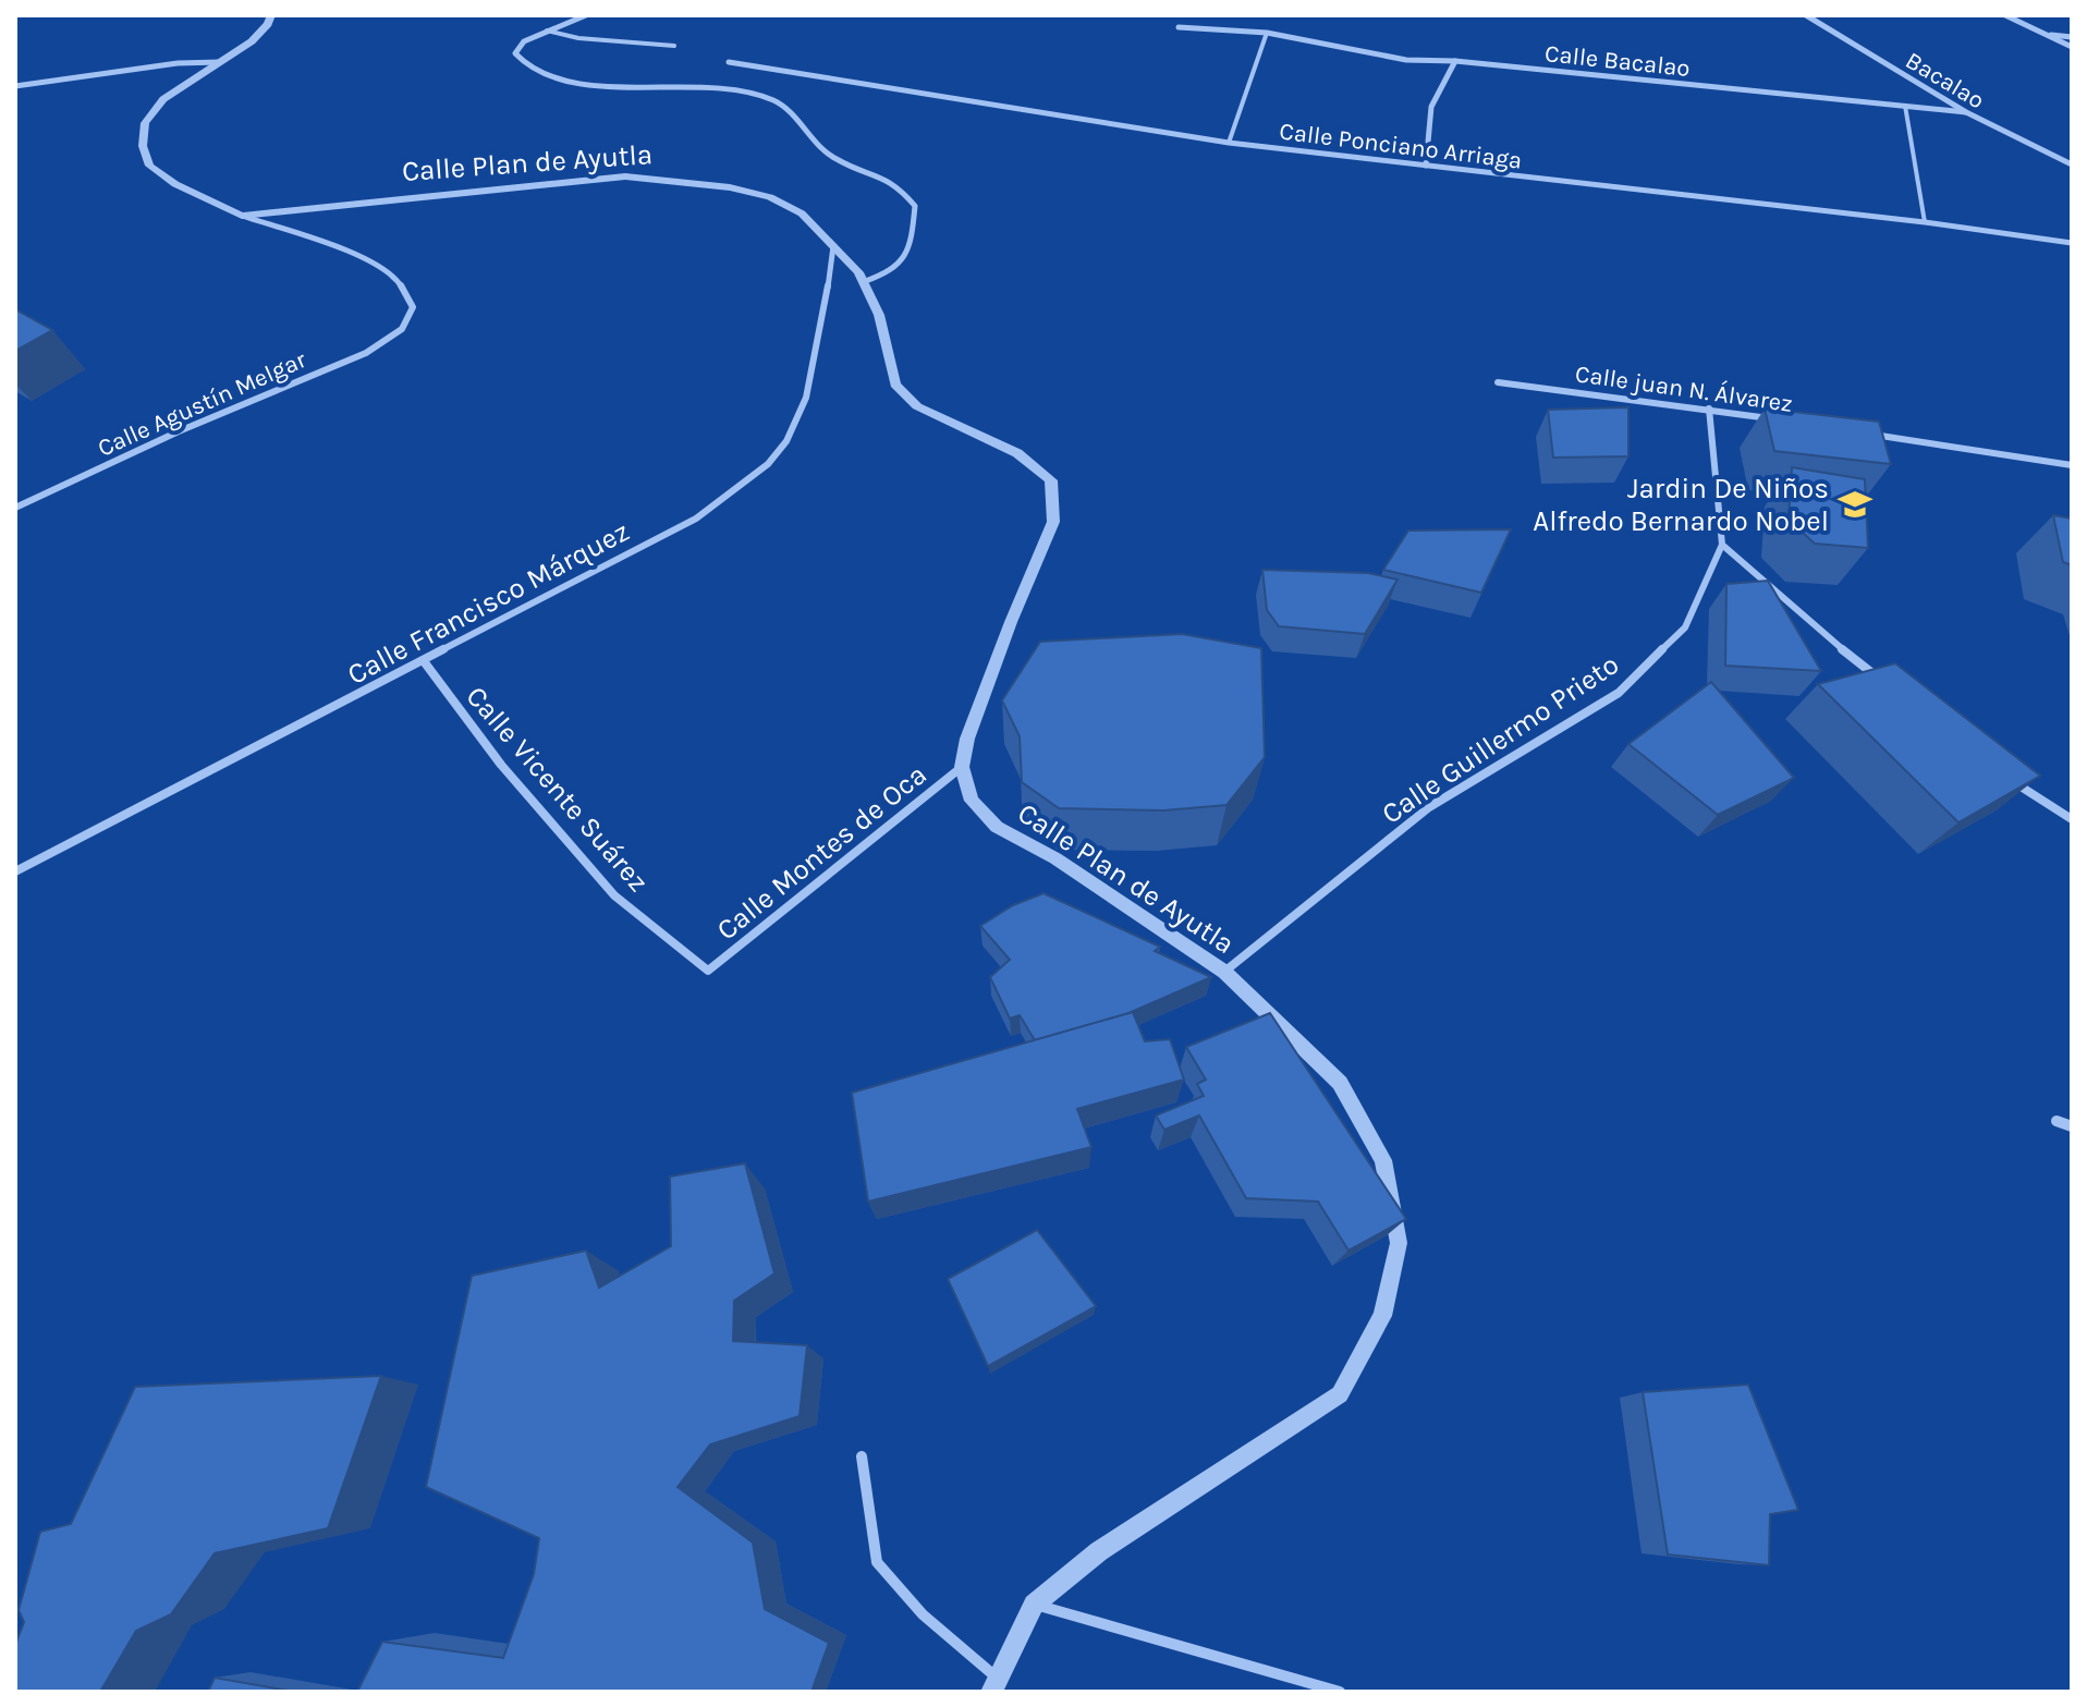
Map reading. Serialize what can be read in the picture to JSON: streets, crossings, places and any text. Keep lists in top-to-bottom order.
{
  "streets": {
    "street": [
      "Calle Bacalao",
      "Bacalao",
      "Calle Ponciano Arriaga",
      "Calle Plan de Ayutla",
      "Calle juan N. Álvarez",
      "Calle Agustín Melgar",
      "Calle Francisco Márquez",
      "Calle Guillermo Prieto",
      "Calle Vicente Suárez",
      "Calle Montes de Oca"
    ]
  },
  "crossings": [
    ["Calle Bacalao", "Bacalao"],
    ["Calle Plan de Ayutla", "Calle Agustín Melgar"],
    ["Calle Plan de Ayutla", "Calle Francisco Márquez"],
    ["Calle Plan de Ayutla", "Calle Guillermo Prieto"],
    ["Calle Plan de Ayutla", "Calle Montes de Oca"],
    ["Calle Francisco Márquez", "Calle Vicente Suárez"],
    ["Calle Vicente Suárez", "Calle Montes de Oca"]
  ],
  "places": {
    "school or university": ["Jardin De Niños Alfredo Bernardo Nobel"]
  }
}
